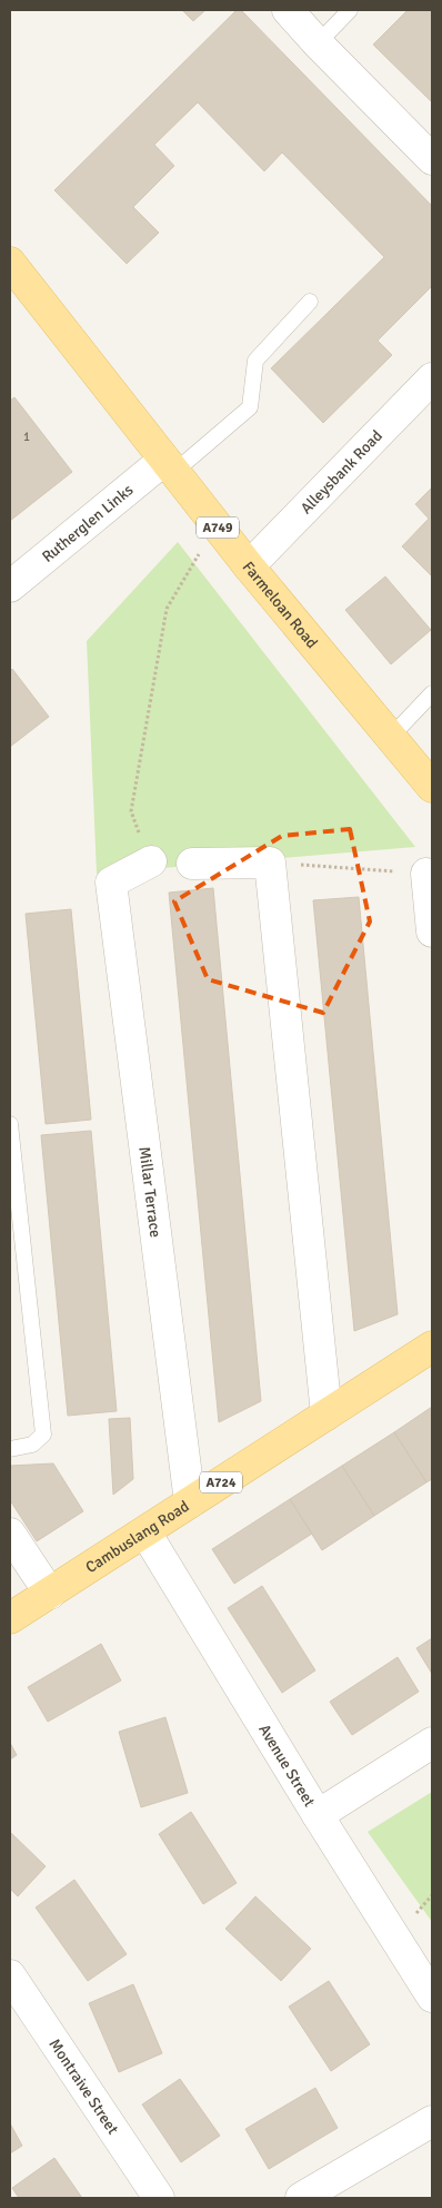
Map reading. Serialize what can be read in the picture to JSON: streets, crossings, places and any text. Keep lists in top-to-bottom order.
{
  "streets": {
    "main road": [
      "A749",
      "Farmeloan Road",
      "A724",
      "Cambuslang Road"
    ],
    "street": [
      "Alleysbank Road",
      "Rutherglen Links",
      "Millar Terrace",
      "Avenue Street",
      "Montraive Street"
    ]
  },
  "crossings": [
    ["Alleysbank Road", "Farmeloan Road"],
    ["Rutherglen Links", "Farmeloan Road"],
    ["Millar Terrace", "Cambuslang Road"],
    ["Cambuslang Road", "Avenue Street"]
  ],
  "house_numbers": ["1"]
}
